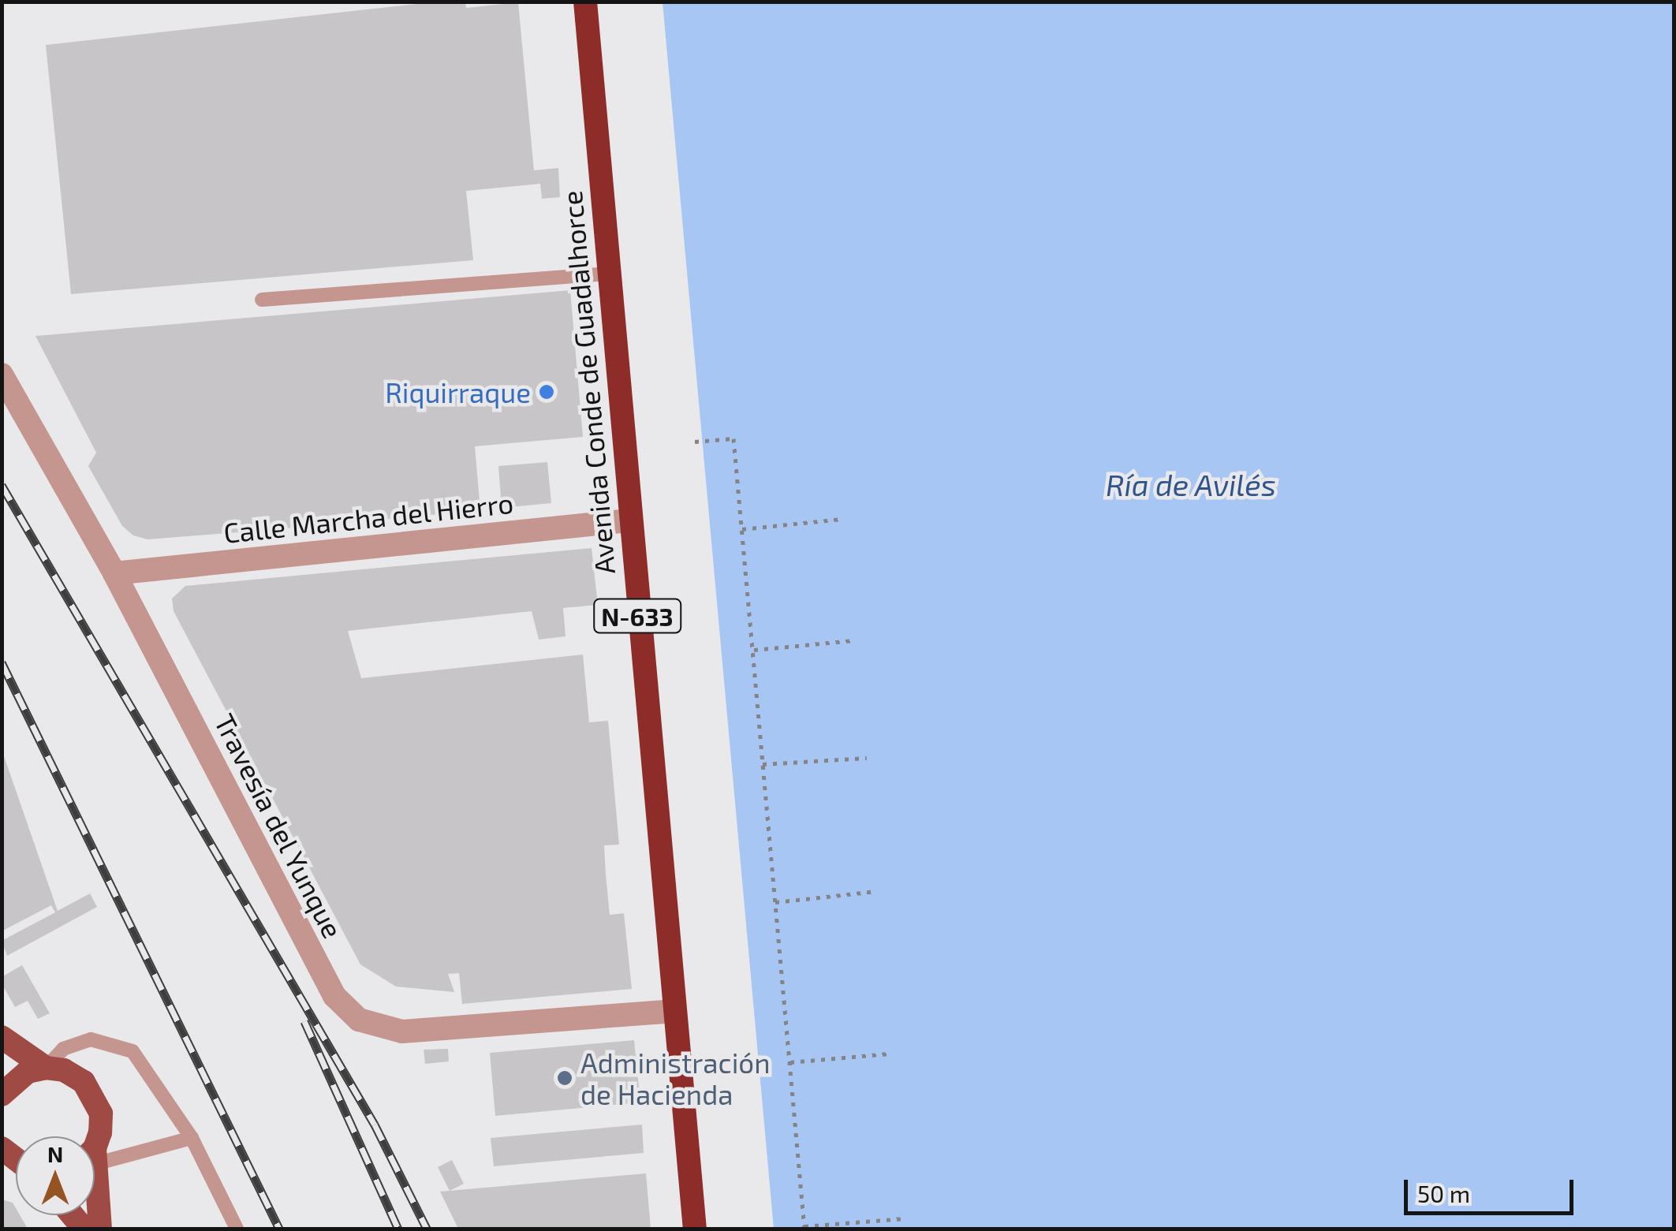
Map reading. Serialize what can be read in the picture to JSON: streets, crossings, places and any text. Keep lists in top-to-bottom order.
{
  "streets": {
    "highway": ["Avenida Conde de Guadalhorce", "N-633"],
    "street": ["Calle Marcha del Hierro", "Travesía del Yunque"]
  },
  "crossings": [
    ["Avenida Conde de Guadalhorce", "Calle Marcha del Hierro"],
    ["Avenida Conde de Guadalhorce", "Travesía del Yunque"],
    ["Calle Marcha del Hierro", "Travesía del Yunque"]
  ],
  "water": ["Ría de Avilés"],
  "places": ["Riquirraque", "Administración de Hacienda"],
  "scale_bar": "50 m",
  "north": "top"
}
